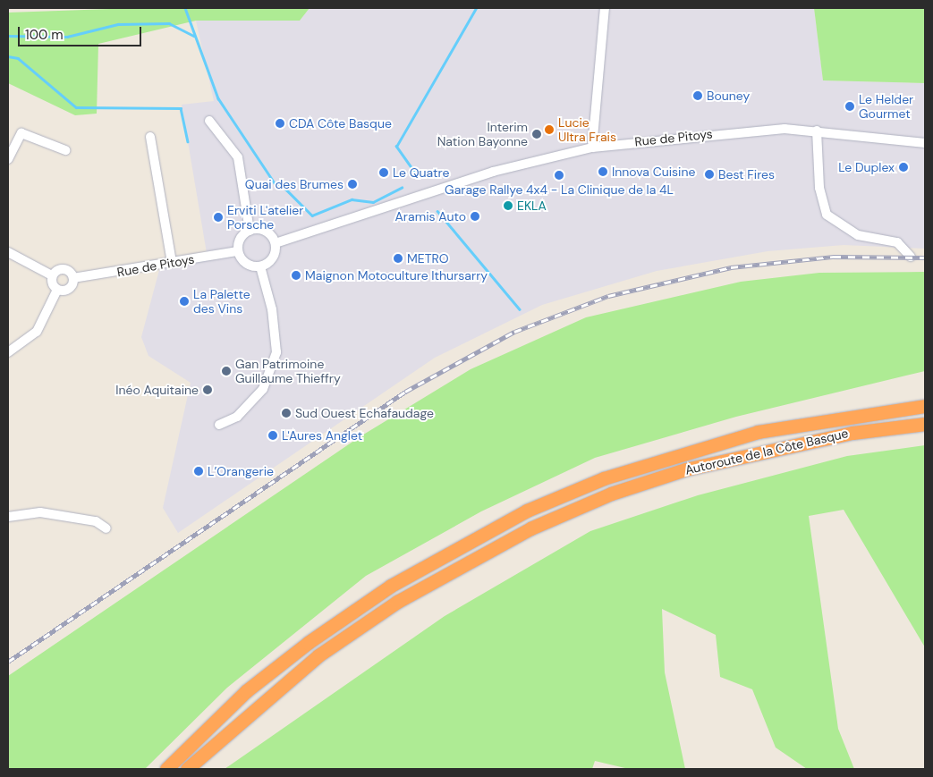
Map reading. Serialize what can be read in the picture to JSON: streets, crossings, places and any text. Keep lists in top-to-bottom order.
{
  "streets": {
    "highway": ["Autoroute de la Côte Basque"],
    "street": ["Rue de Pitoys"]
  },
  "places": [
    "Bouney",
    "Le Helder Gourmet",
    "CDA Côte Basque",
    "Lucie Ultra Frais",
    "Interim Nation Bayonne",
    "Le Duplex",
    "Innova Cuisine",
    "Le Quatre",
    "Best Fires",
    "Garage Rallye 4x4 - La Clinique de la 4L",
    "Quai des Brumes",
    "EKLA",
    "Aramis Auto",
    "Erviti L'atelier Porsche",
    "METRO",
    "Maignon Motoculture Ithursarry",
    "La Palette des Vins",
    "Gan Patrimoine Guillaume Thieffry",
    "Inéo Aquitaine",
    "Sud Ouest Echafaudage",
    "L'Aures Anglet",
    "L’Orangerie"
  ],
  "scale_bar": "100 m"
}
